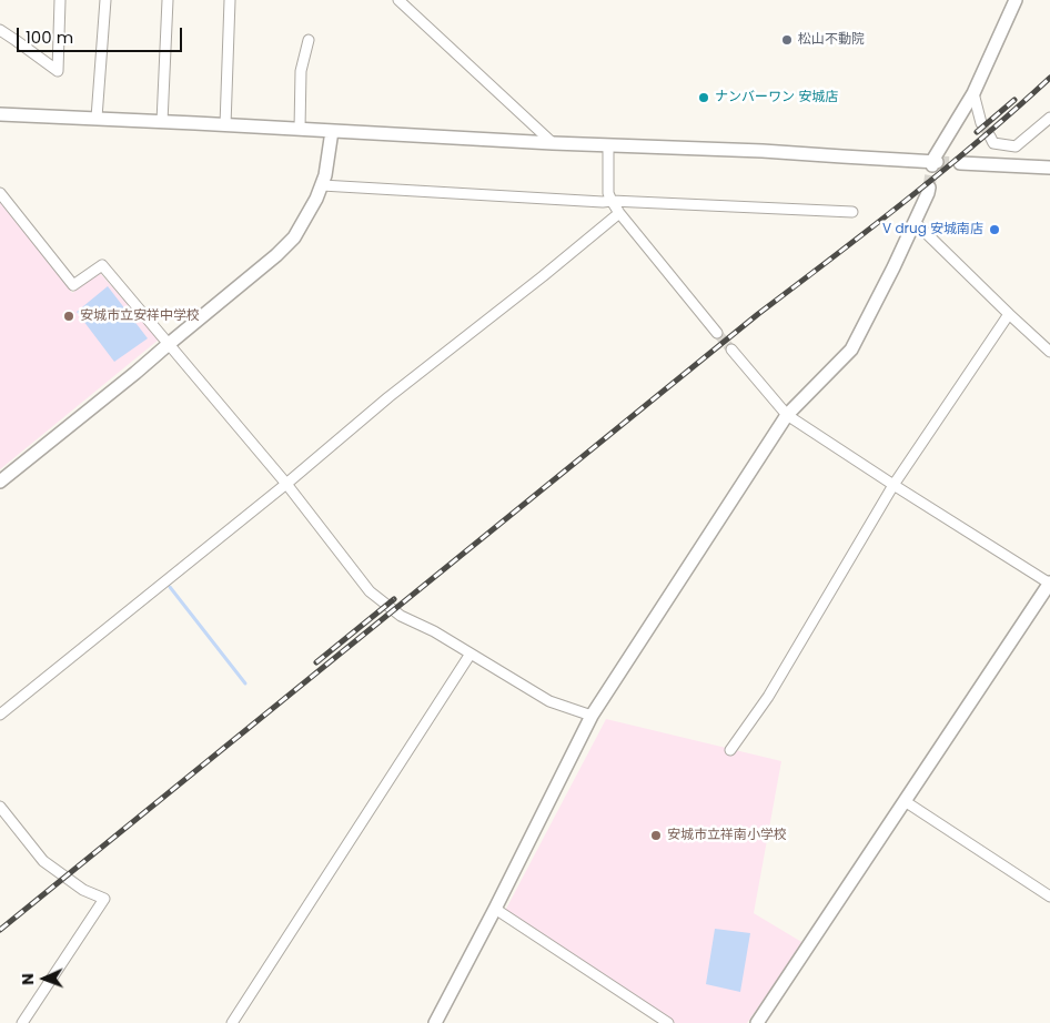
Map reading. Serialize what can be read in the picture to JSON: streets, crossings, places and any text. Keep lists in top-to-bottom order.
{
  "places": [
    "松山不動院",
    "ナンバーワン 安城店",
    "V drug 安城南店",
    "安城市立安祥中学校",
    "安城市立祥南小学校"
  ],
  "scale_bar": "100 m",
  "north": "left"
}
